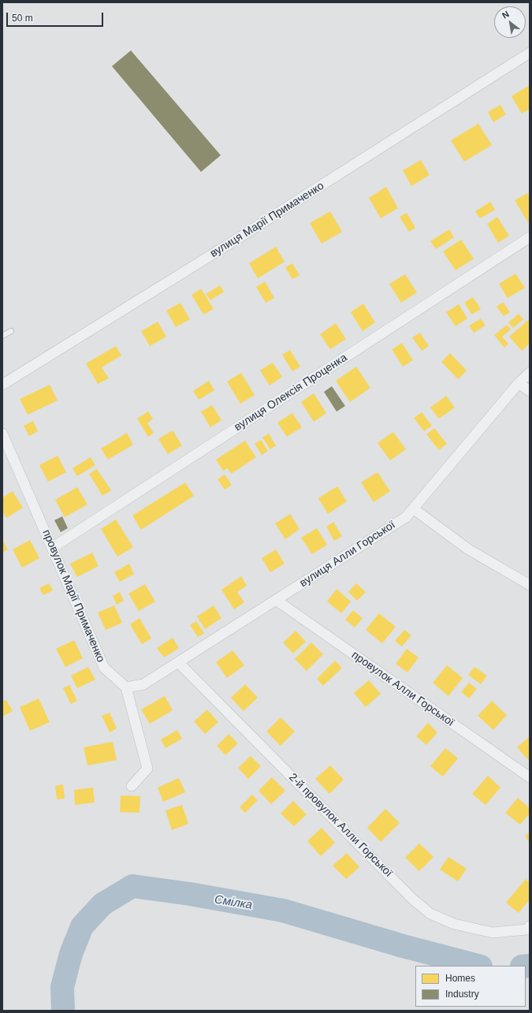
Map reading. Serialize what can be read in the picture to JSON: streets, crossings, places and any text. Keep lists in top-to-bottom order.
{
  "streets": {
    "street": [
      "вулиця Марії Примаченко",
      "вулиця Олексія Проценка",
      "вулиця Алли Горської",
      "провулок Марії Примаченко",
      "провулок Алли Горської",
      "2-й провулок Алли Горської"
    ]
  },
  "crossings": [
    ["вулиця Олексія Проценка", "провулок Марії Примаченко"],
    ["вулиця Алли Горської", "провулок Марії Примаченко"],
    ["вулиця Алли Горської", "провулок Алли Горської"],
    ["вулиця Алли Горської", "2-й провулок Алли Горської"]
  ],
  "water": ["Смілка"],
  "legend": ["Homes", "Industry"],
  "scale_bar": "50 m",
  "north": "top left"
}
